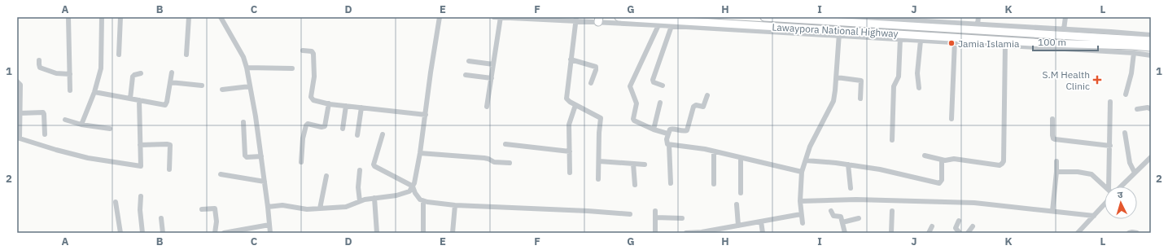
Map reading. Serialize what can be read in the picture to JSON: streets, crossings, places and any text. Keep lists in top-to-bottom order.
{
  "streets": {
    "highway": ["Lawaypora National Highway"]
  },
  "places": {
    "other": ["Jamia Islamia"],
    "health": ["S.M Health Clinic"]
  },
  "scale_bar": "100 m",
  "north": "top",
  "grid": {
    "columns": [
      "A",
      "B",
      "C",
      "D",
      "E",
      "F",
      "G",
      "H",
      "I",
      "J",
      "K",
      "L"
    ],
    "rows": ["1", "2"]
  }
}
